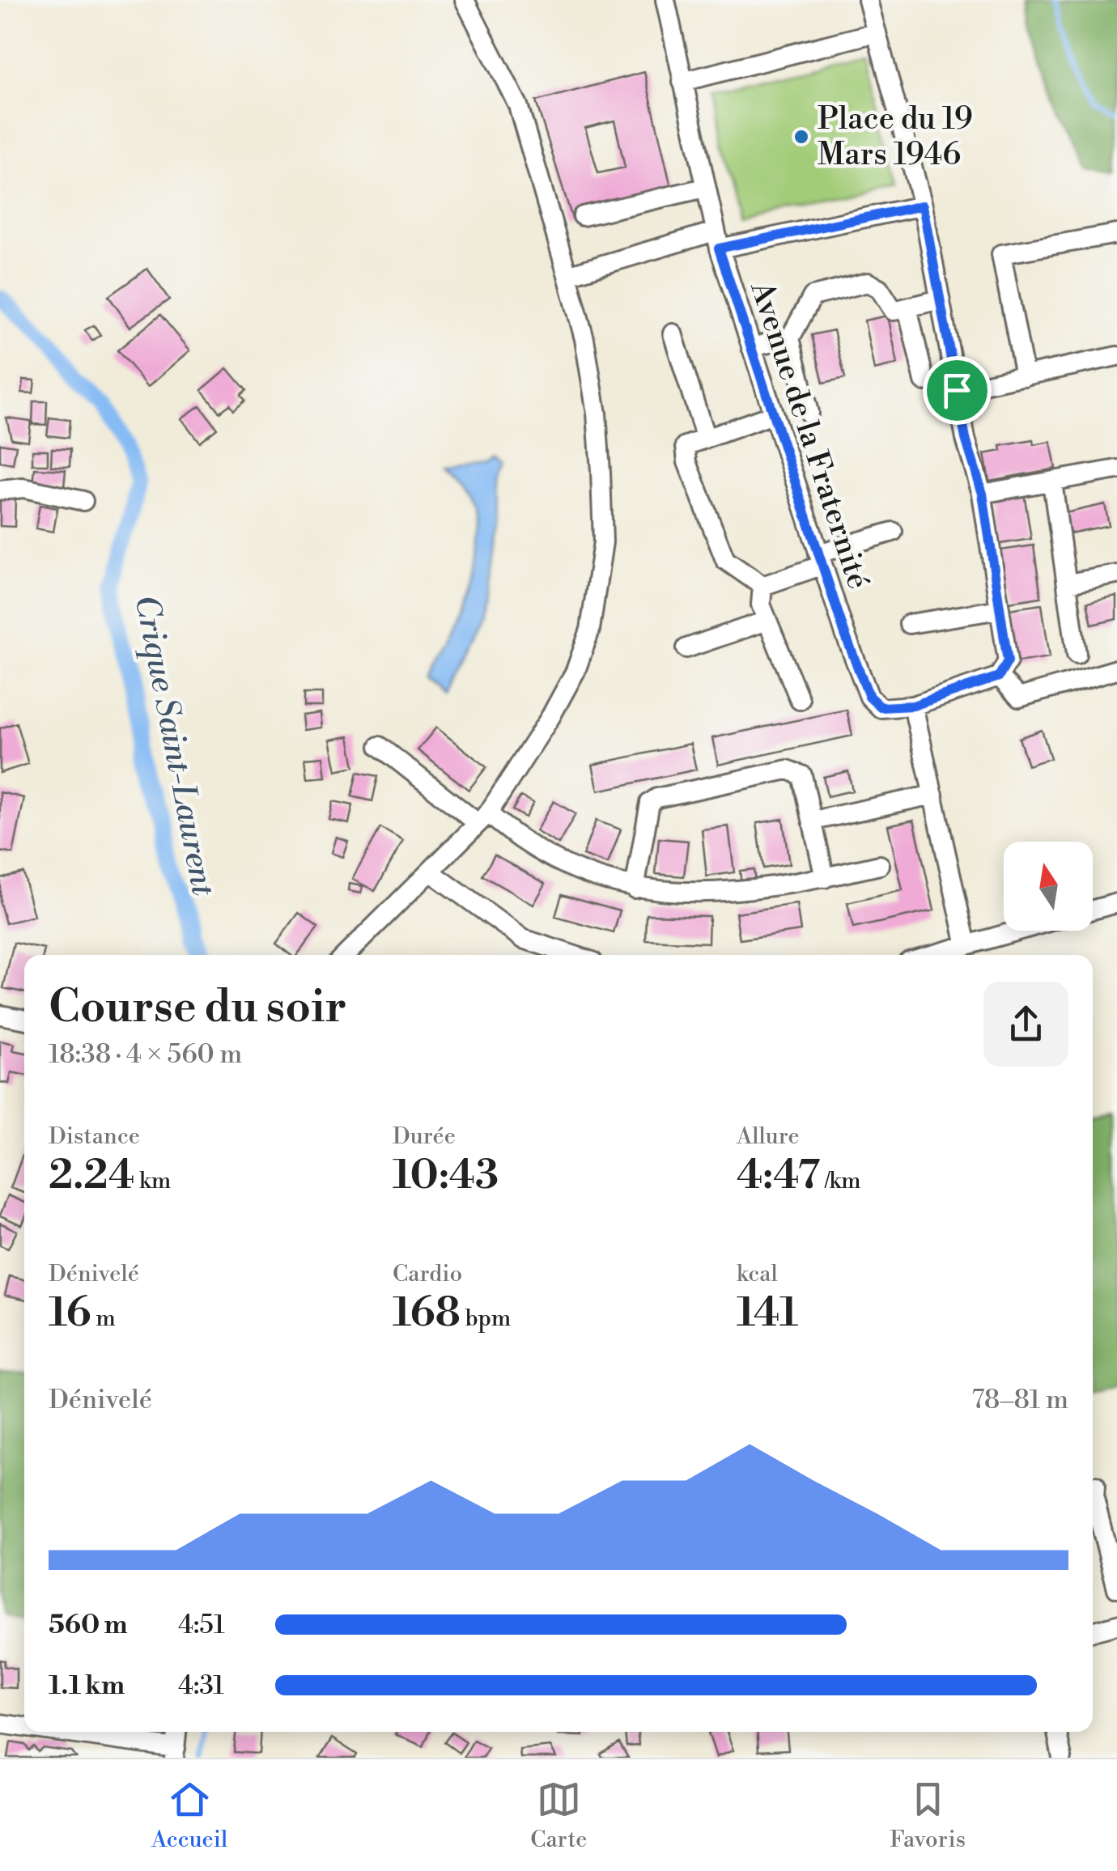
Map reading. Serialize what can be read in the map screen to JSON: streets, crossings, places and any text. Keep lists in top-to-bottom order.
{
  "streets": {
    "street": ["Avenue de la Fraternité"]
  },
  "water": ["Crique Saint-Laurent"],
  "places": ["Place du 19 Mars 1946"],
  "north": "top",
  "page": {
    "heading": ["Course du soir", "18:38 · 4 × 560 m"],
    "stats": [
      ["Distance", "2.24 km"],
      ["Durée", "10:43"],
      ["Allure", "4:47 /km"],
      ["Dénivelé", "16 m"],
      ["Cardio", "168 bpm"],
      ["kcal", "141"]
    ],
    "chart": ["Dénivelé", "78–81 m"],
    "list": [
      {
        "name": "560 m",
        "note": "4:51"
      },
      {
        "name": "1.1 km",
        "note": "4:31"
      }
    ],
    "tabs": ["Accueil", "Carte", "Favoris"]
  }
}
